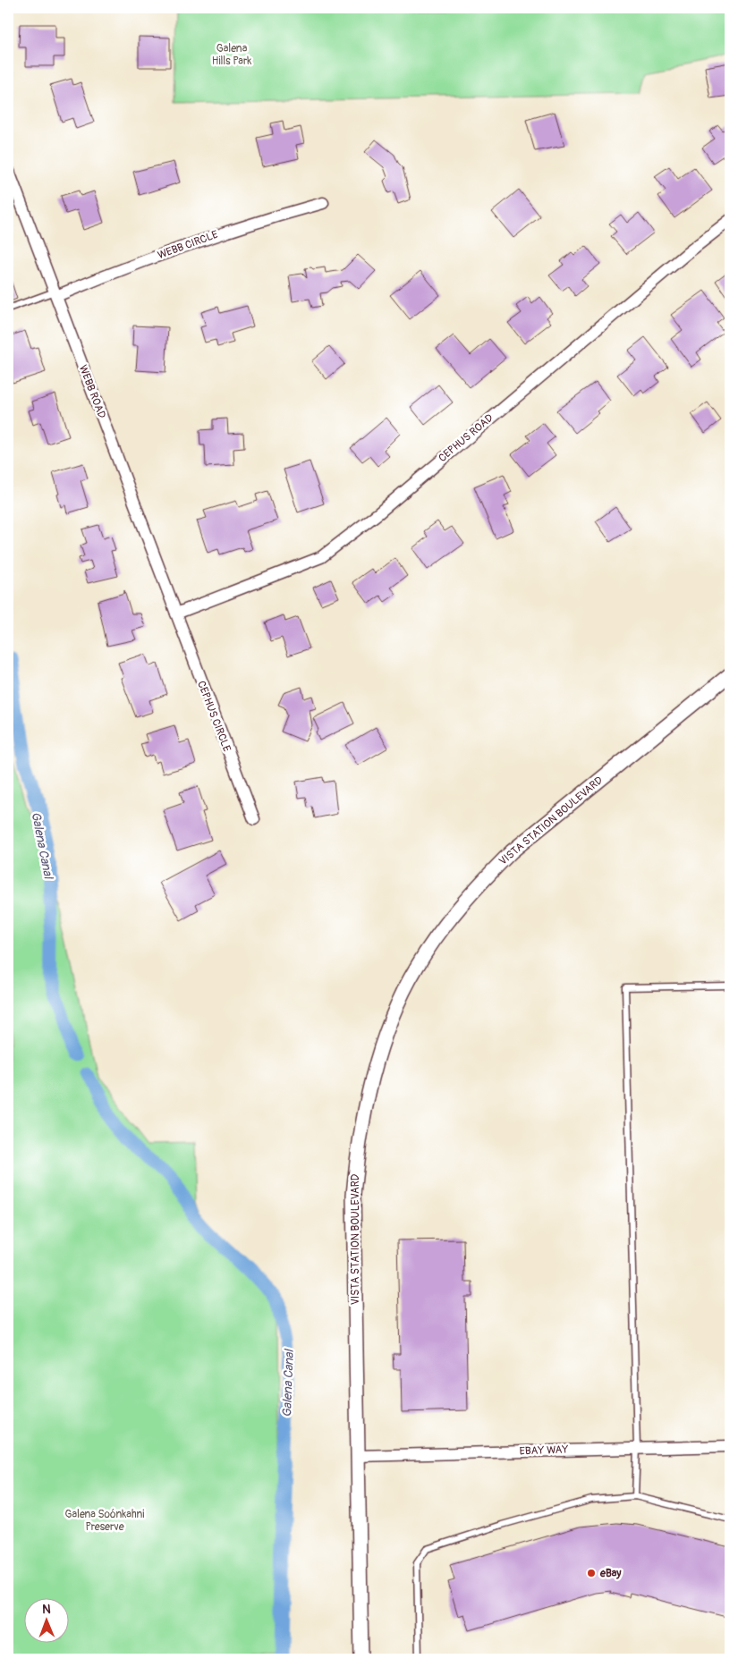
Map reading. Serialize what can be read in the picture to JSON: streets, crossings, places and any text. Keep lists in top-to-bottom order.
{
  "streets": {
    "street": [
      "WEBB CIRCLE",
      "WEBB ROAD",
      "CEPHUS ROAD",
      "CEPHUS CIRCLE",
      "VISTA STATION BOULEVARD",
      "EBAY WAY"
    ]
  },
  "crossings": [
    ["WEBB CIRCLE", "WEBB ROAD"],
    ["WEBB ROAD", "CEPHUS ROAD"],
    ["WEBB ROAD", "CEPHUS CIRCLE"],
    ["CEPHUS ROAD", "CEPHUS CIRCLE"],
    ["VISTA STATION BOULEVARD", "EBAY WAY"]
  ],
  "water": ["Galena Canal"],
  "parks": ["Galena Hills Park", "Galena Soónkahni Preserve"],
  "places": ["eBay"],
  "north": "top"
}
